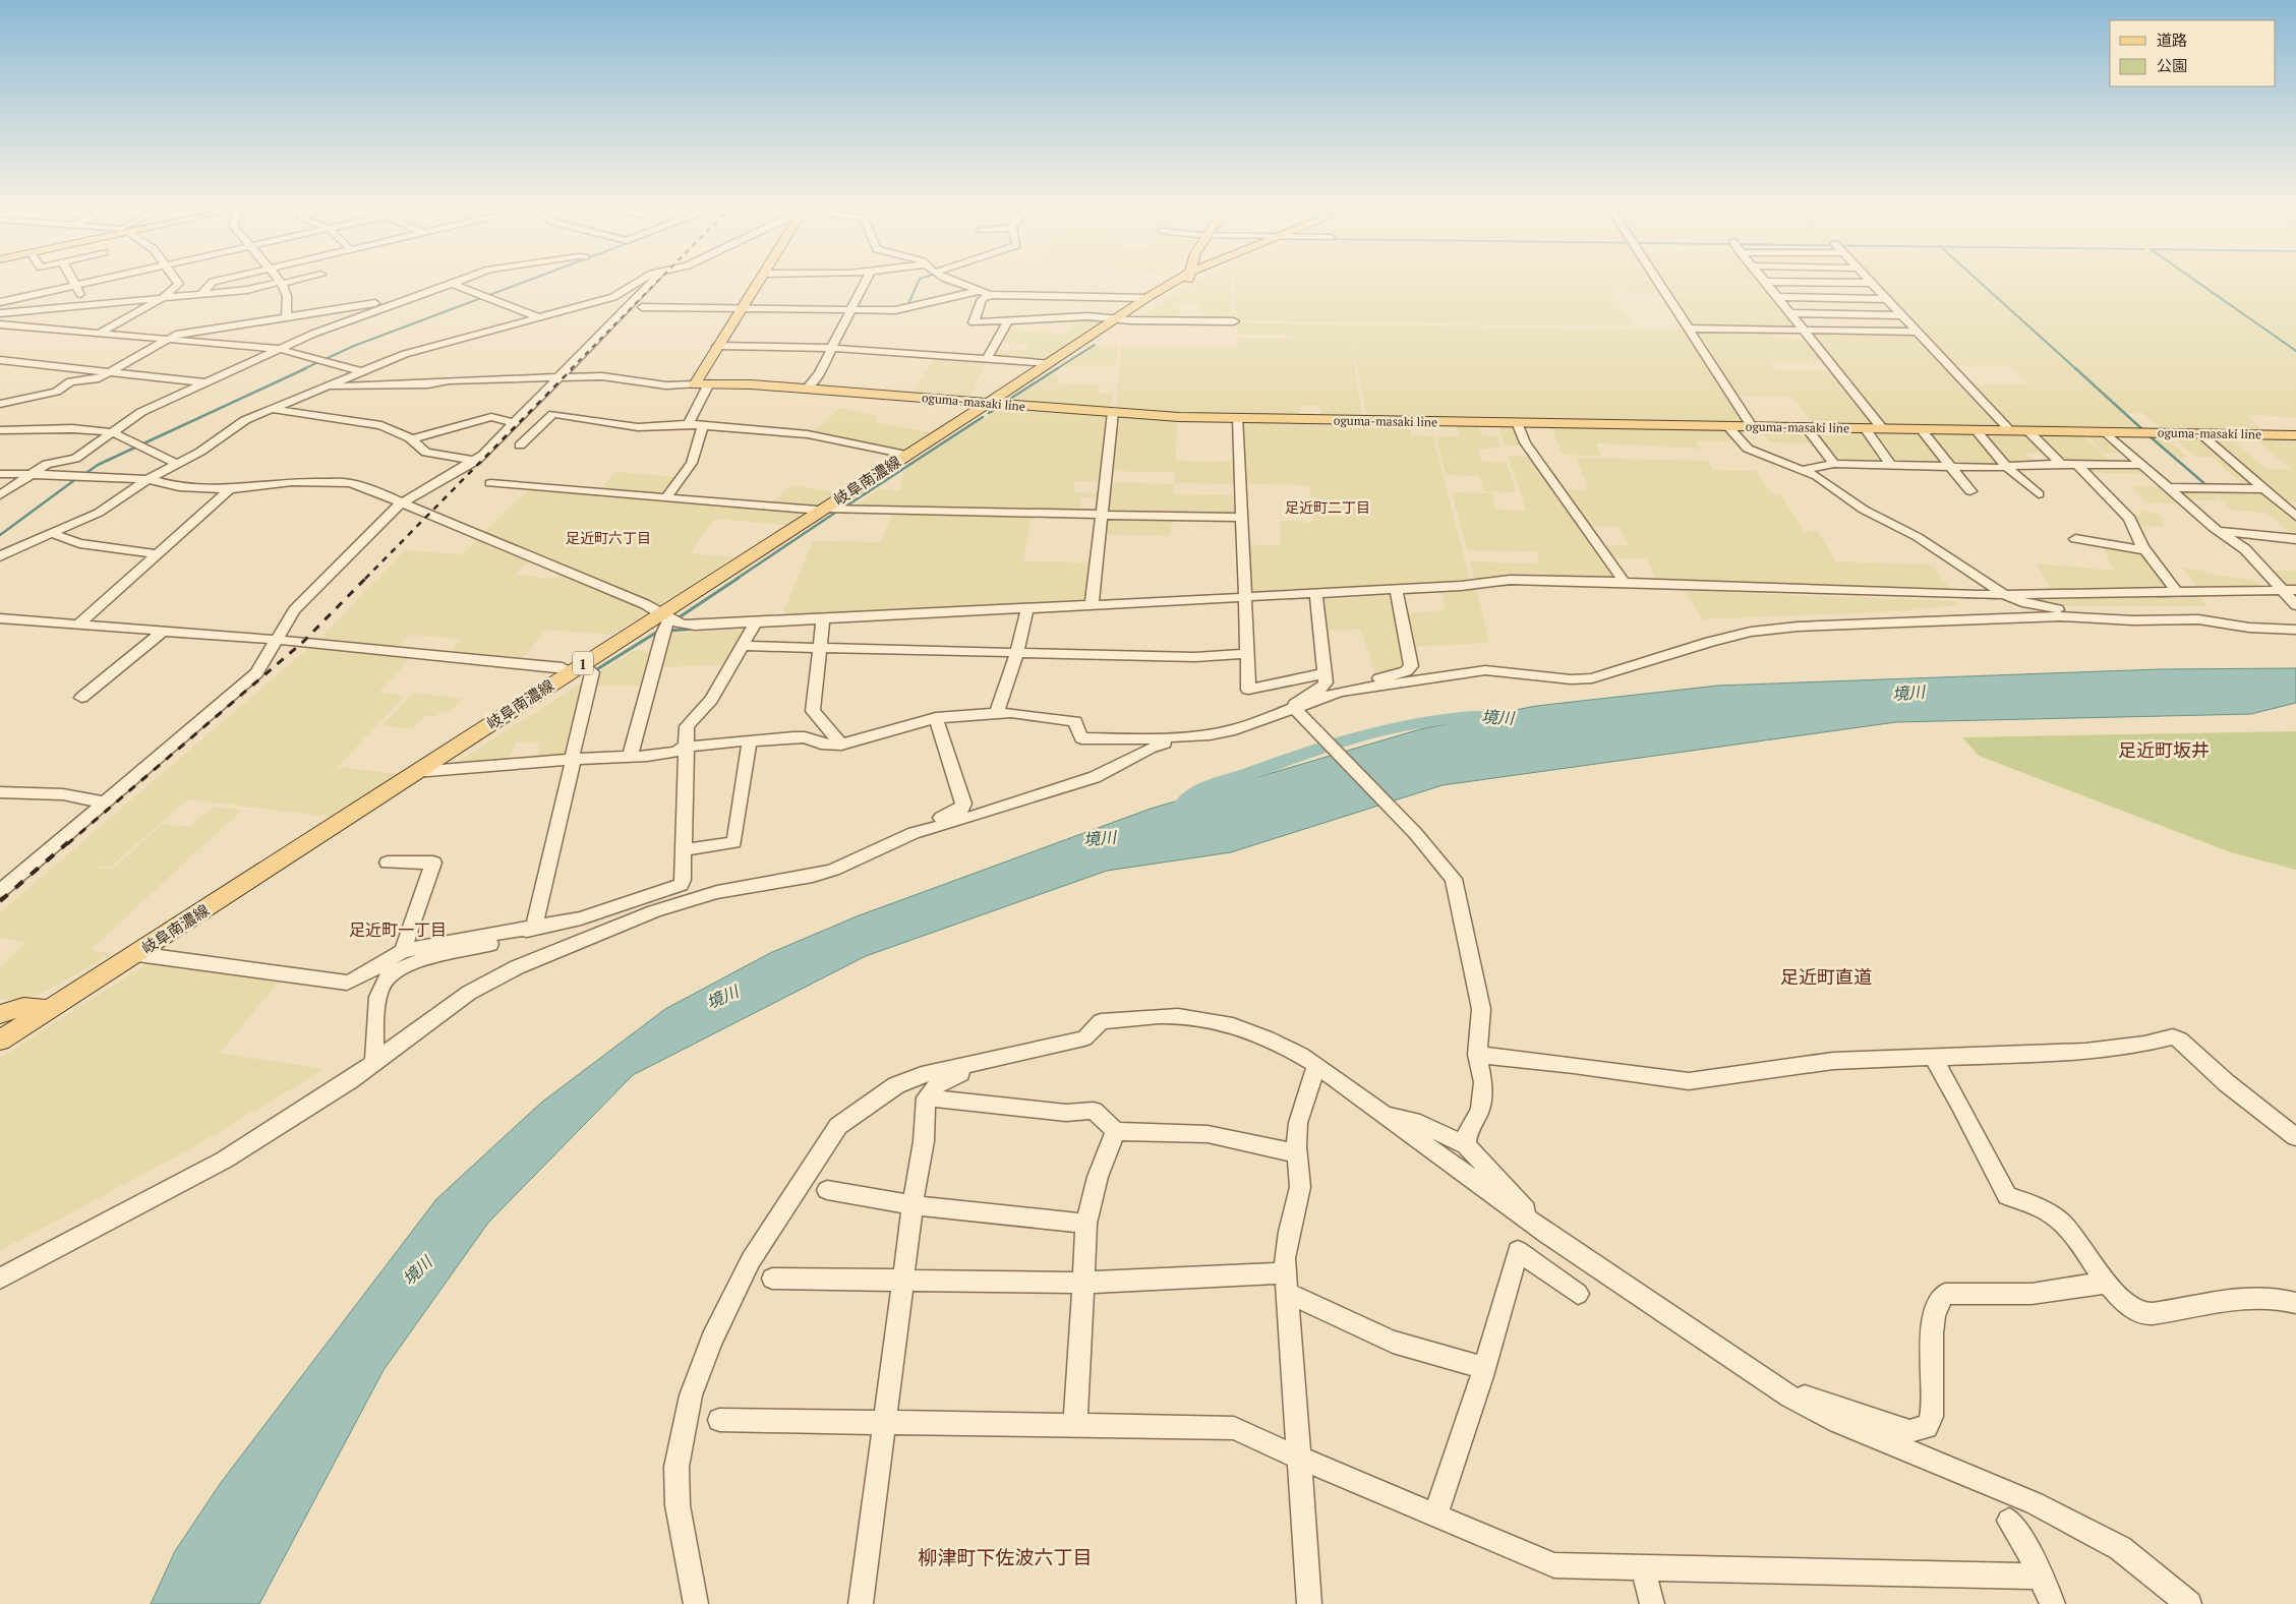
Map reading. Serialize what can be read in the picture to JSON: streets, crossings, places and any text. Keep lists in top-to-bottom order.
{
  "streets": {
    "main road": ["oguma-masaki line", "岐阜南濃線", "1"]
  },
  "crossings": [
    ["oguma-masaki line", "岐阜南濃線"]
  ],
  "districts": [
    "足近町二丁目",
    "足近町六丁目",
    "足近町坂井",
    "足近町一丁目",
    "足近町直道",
    "柳津町下佐波六丁目"
  ],
  "water": ["境川"],
  "legend": ["道路", "公園"]
}
